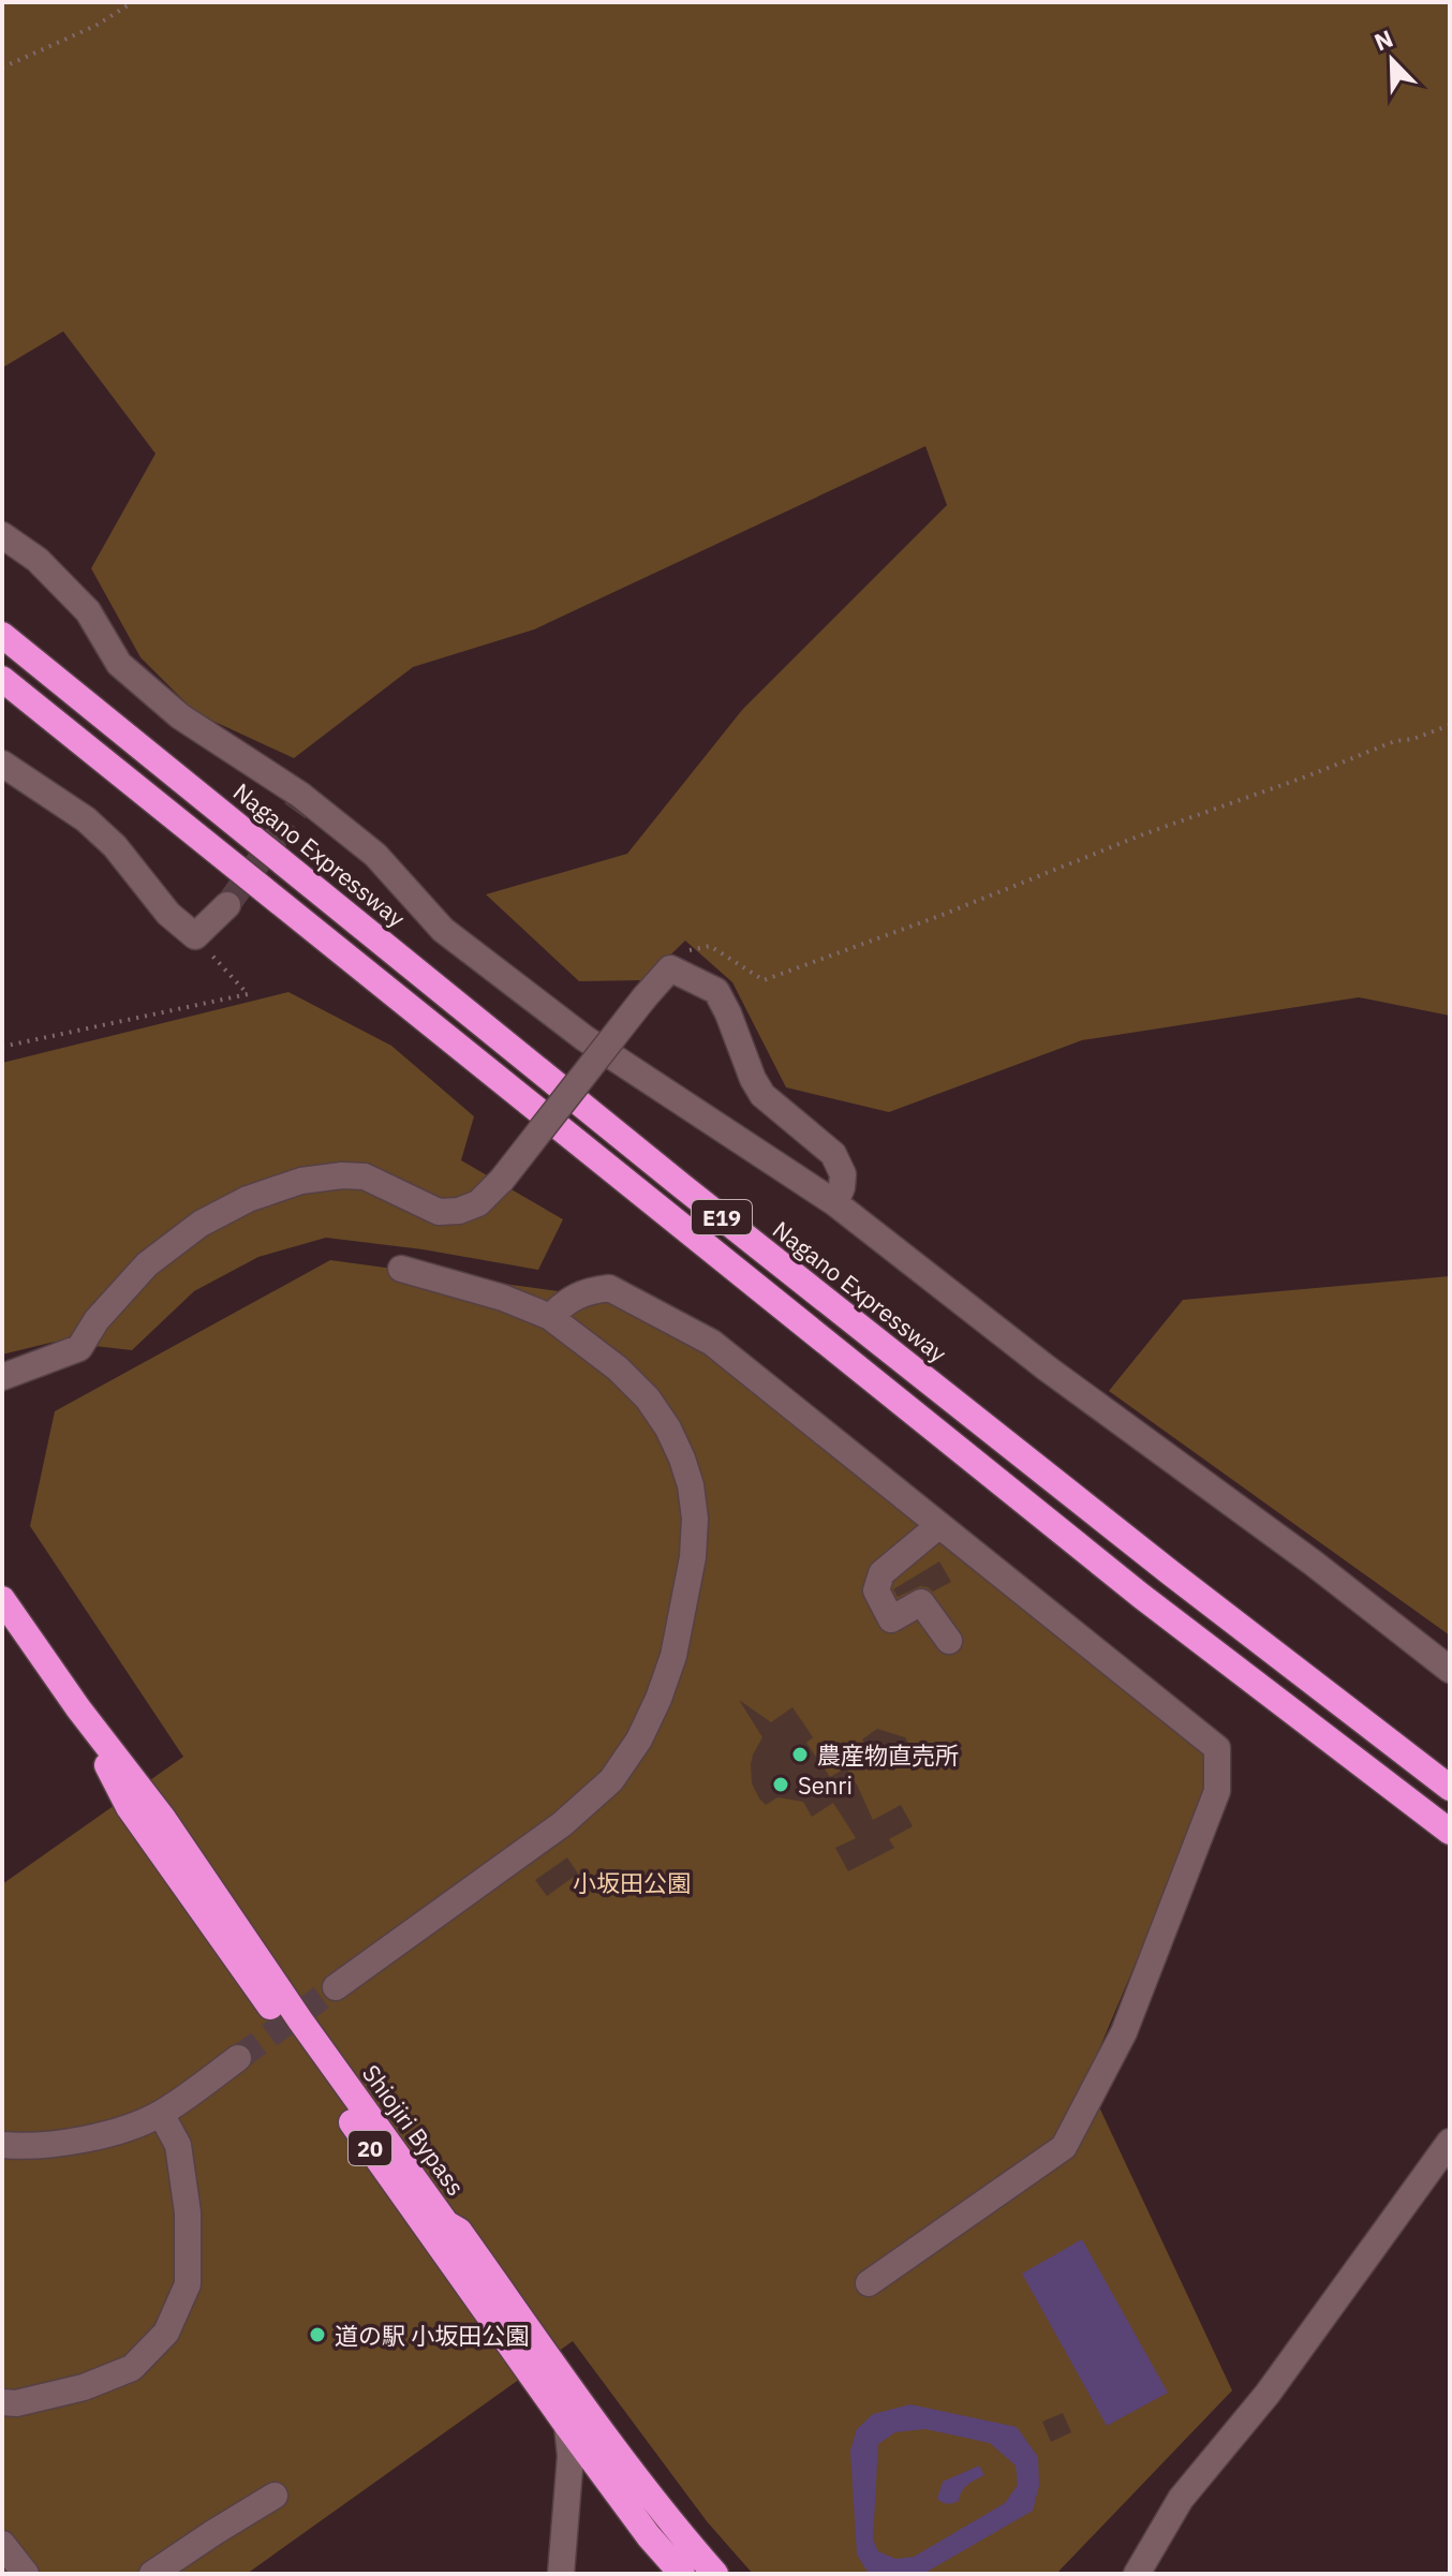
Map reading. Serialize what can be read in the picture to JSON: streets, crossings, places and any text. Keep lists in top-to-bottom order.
{
  "streets": {
    "highway": [
      "Nagano Expressway",
      "E19",
      "Shiojiri Bypass",
      "20"
    ]
  },
  "parks": ["小坂田公園"],
  "places": ["農産物直売所", "Senri", "道の駅 小坂田公園"],
  "north": "top left"
}
